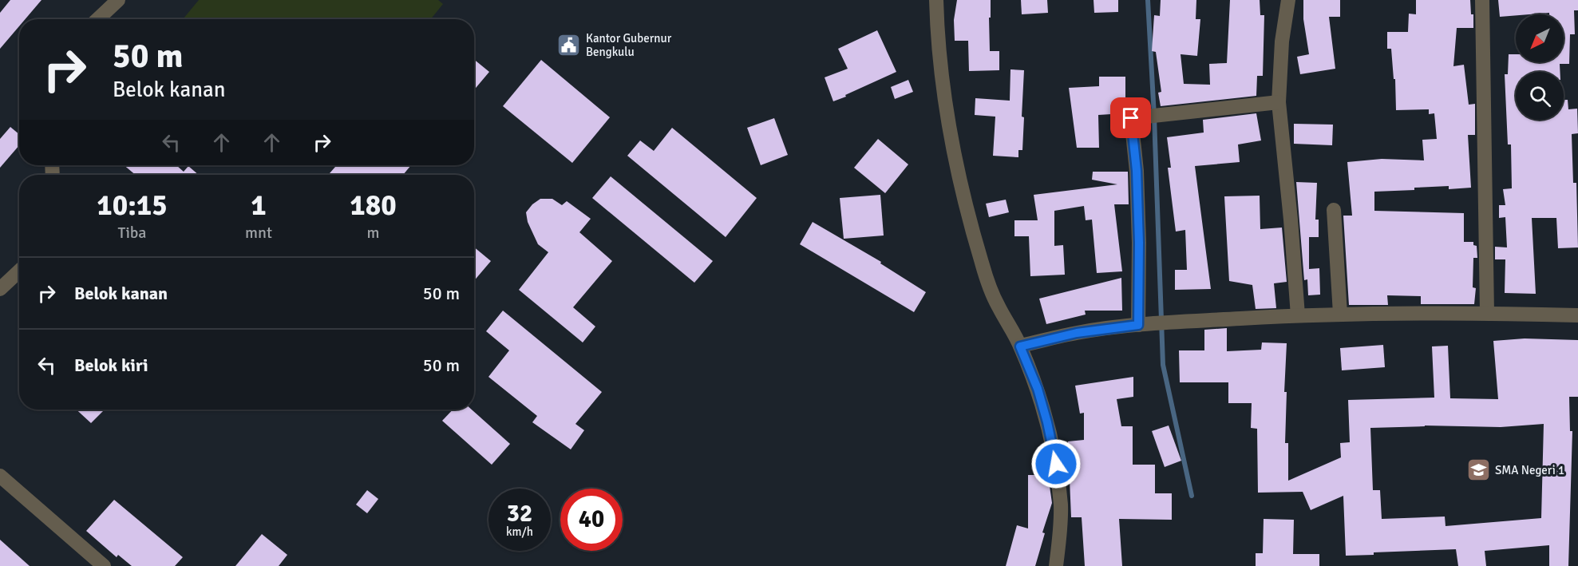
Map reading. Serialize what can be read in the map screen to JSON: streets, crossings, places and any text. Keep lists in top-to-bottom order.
{
  "places": {
    "public building": ["Kantor Gubernur Bengkulu"],
    "school or university": ["SMA Negeri 1"]
  },
  "north": "bottom left",
  "page": {
    "turn": ["50 m", "Belok kanan"],
    "eta": [
      "10:15",
      "Tiba",
      "1",
      "mnt",
      "180",
      "m"
    ],
    "list": [
      {
        "name": "Belok kanan",
        "value": "50 m"
      },
      {
        "name": "Belok kiri",
        "value": "50 m"
      }
    ],
    "speed": "32 km/h",
    "limit": "40"
  }
}
